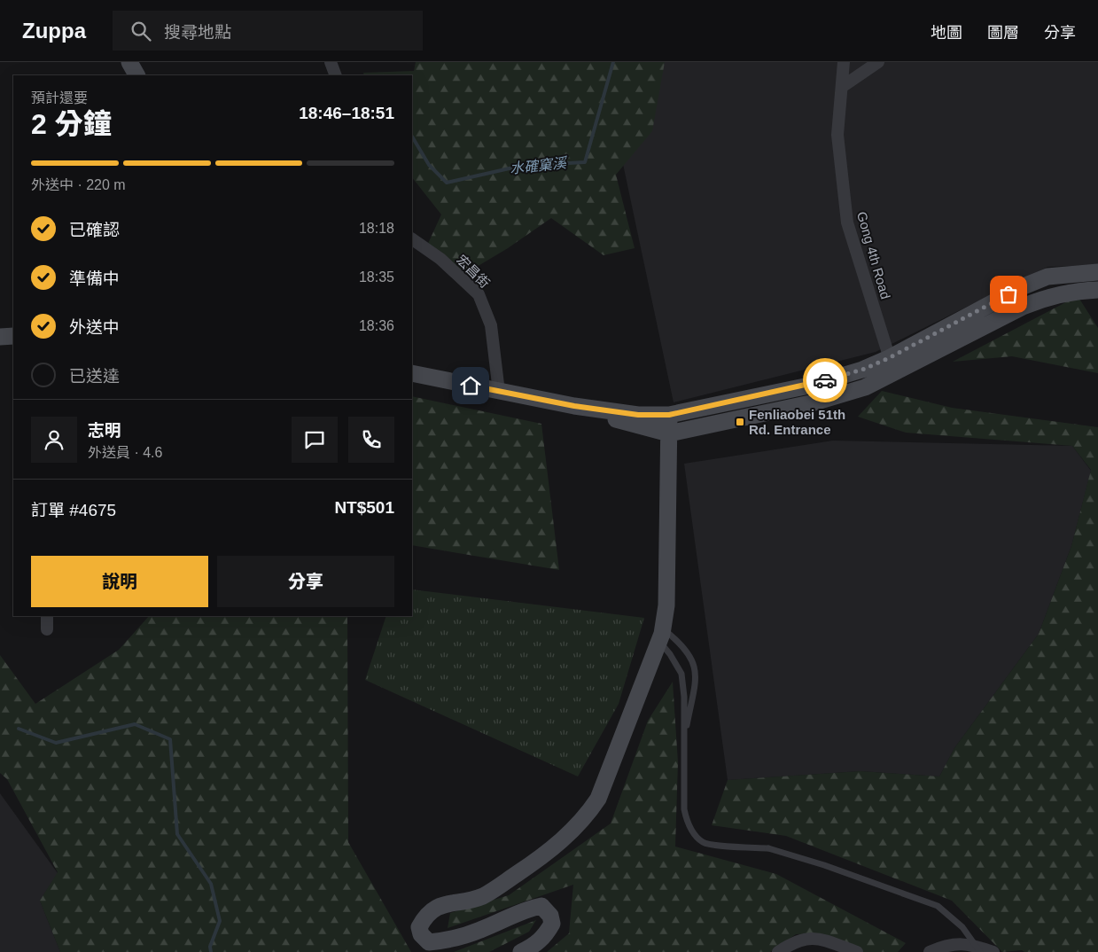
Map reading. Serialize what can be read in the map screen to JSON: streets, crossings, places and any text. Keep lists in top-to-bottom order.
{
  "streets": {
    "street": ["Gong 4th Road", "宏昌街"]
  },
  "water": ["水確窠溪"],
  "places": {
    "transit": ["Fenliaobei 51th Rd. Entrance"]
  },
  "page": {
    "header": "Zuppa",
    "search": "搜尋地點",
    "nav": ["地圖", "圖層", "分享"],
    "heading": ["2 分鐘", "預計還要", "18:46–18:51"],
    "panel": [
      "志明",
      "外送員 · 4.6",
      "訂單 #4675",
      "NT$501"
    ],
    "bar": "外送中 · 220 m",
    "list": [
      ["已確認", "18:18"],
      ["準備中", "18:35"],
      ["外送中", "18:36"],
      "已送達"
    ],
    "buttons": ["說明", "分享"]
  }
}
